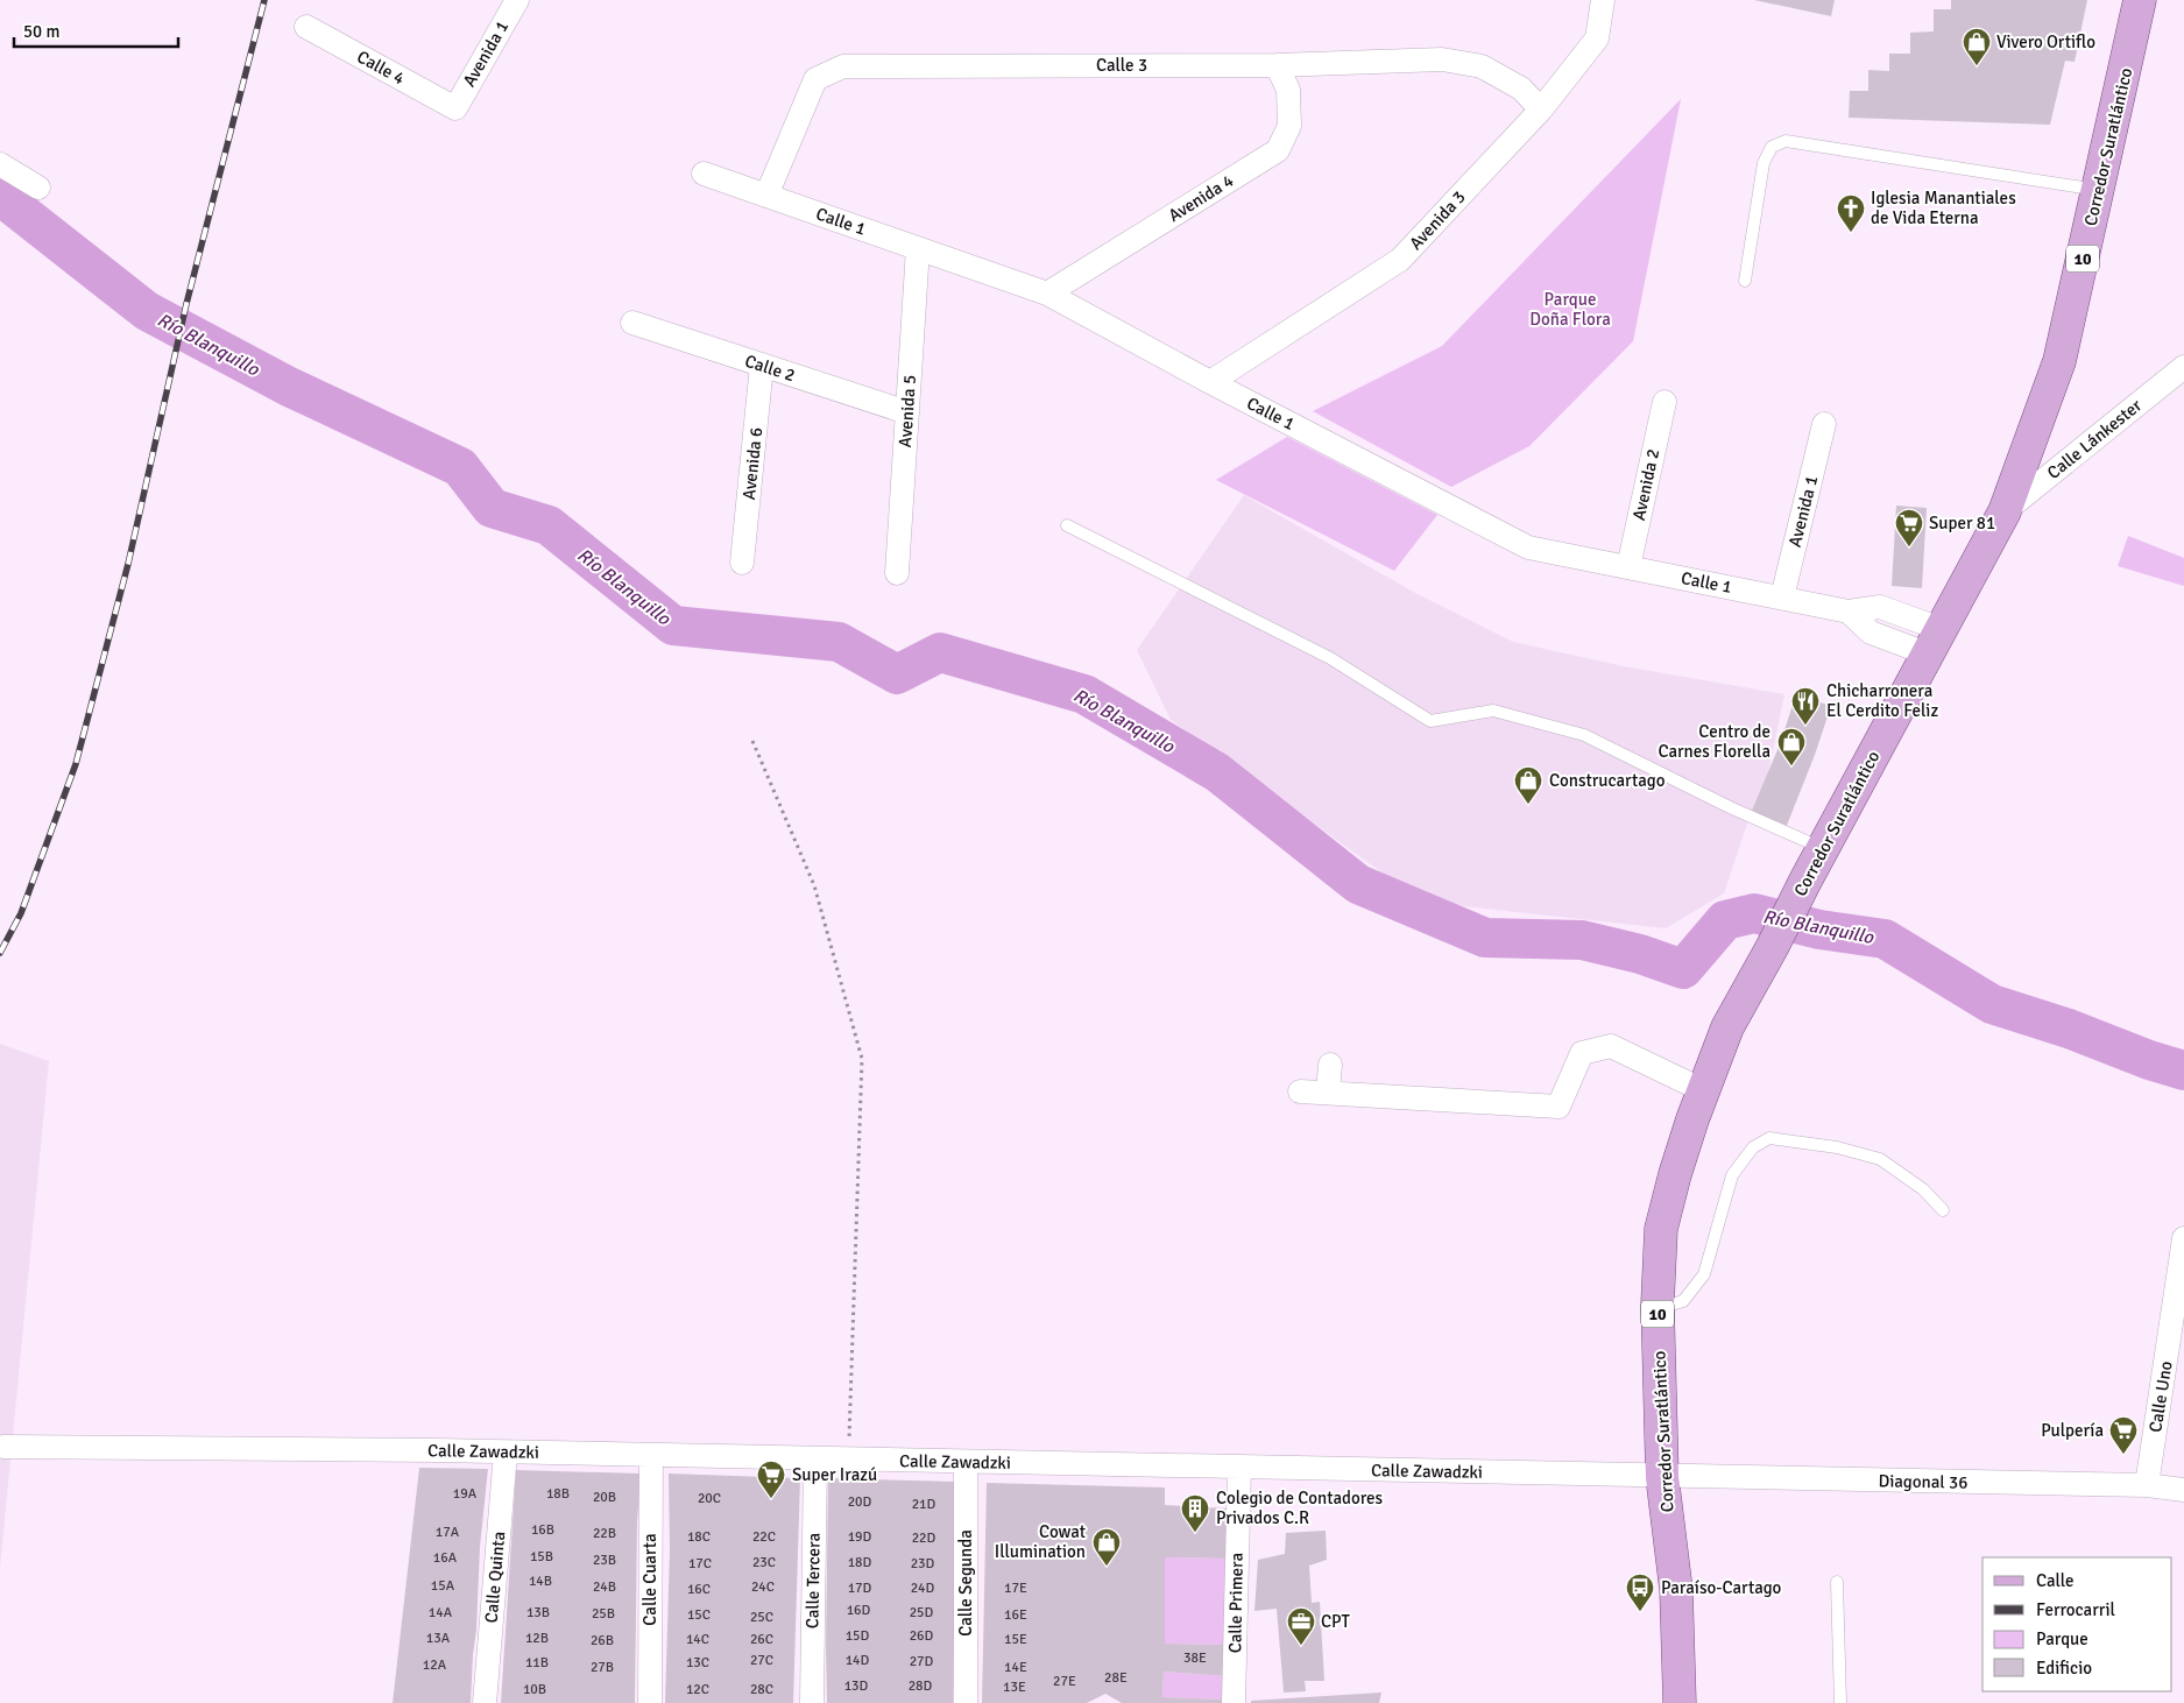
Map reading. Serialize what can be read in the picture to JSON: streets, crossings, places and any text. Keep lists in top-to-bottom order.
{
  "streets": {
    "main road": ["Corredor Suratlántico", "10"],
    "street": [
      "Avenida 1",
      "Calle 3",
      "Calle 4",
      "Avenida 4",
      "Avenida 3",
      "Calle 1",
      "Calle 2",
      "Avenida 5",
      "Calle Lánkester",
      "Avenida 6",
      "Avenida 2",
      "Calle Uno",
      "Calle Zawadzki",
      "Diagonal 36",
      "Calle Quinta",
      "Calle Cuarta",
      "Calle Tercera",
      "Calle Segunda",
      "Calle Primera"
    ]
  },
  "crossings": [
    ["Avenida 1", "Calle 4"],
    ["Avenida 1", "Calle 1"],
    ["Calle 3", "Avenida 4"],
    ["Calle 3", "Avenida 3"],
    ["Calle 3", "Calle 1"],
    ["Corredor Suratlántico", "Calle 1"],
    ["Corredor Suratlántico", "Calle Lánkester"],
    ["Corredor Suratlántico", "Calle Zawadzki"],
    ["Corredor Suratlántico", "Diagonal 36"],
    ["Avenida 4", "Calle 1"],
    ["Avenida 3", "Calle 1"],
    ["Calle 1", "Avenida 5"],
    ["Calle 1", "Avenida 2"],
    ["Calle 2", "Avenida 5"],
    ["Calle 2", "Avenida 6"],
    ["Calle Uno", "Diagonal 36"],
    ["Calle Zawadzki", "Diagonal 36"],
    ["Calle Zawadzki", "Calle Quinta"],
    ["Calle Zawadzki", "Calle Cuarta"],
    ["Calle Zawadzki", "Calle Tercera"],
    ["Calle Zawadzki", "Calle Segunda"],
    ["Calle Zawadzki", "Calle Primera"]
  ],
  "water": ["Río Blanquillo"],
  "parks": ["Parque Doña Flora"],
  "places": {
    "shop": [
      "Vivero Ortiflo",
      "Centro de Carnes Florella",
      "Construcartago",
      "Cowat Illumination"
    ],
    "church": ["Iglesia Manantiales de Vida Eterna"],
    "supermarket": ["Super 81", "Pulpería", "Super Irazú"],
    "restaurant": ["Chicharronera El Cerdito Feliz"],
    "building": ["Colegio de Contadores Privados C.R"],
    "bus stop": ["Paraíso-Cartago"],
    "office": ["CPT"]
  },
  "house_numbers": [
    "19A",
    "18B",
    "20B",
    "20C",
    "20D",
    "21D",
    "16B",
    "17A",
    "22B",
    "18C",
    "22C",
    "19D",
    "22D",
    "15B",
    "16A",
    "23B",
    "23C",
    "18D",
    "17C",
    "23D",
    "14B",
    "15A",
    "24B",
    "24C",
    "17D",
    "24D",
    "17E",
    "16C",
    "16D",
    "14A",
    "13B",
    "25D",
    "25B",
    "15C",
    "16E",
    "25C",
    "15D",
    "26D",
    "13A",
    "12B",
    "14C",
    "26C",
    "15E",
    "26B",
    "38E",
    "27C",
    "14D",
    "27D",
    "11B",
    "13C",
    "12A",
    "27B",
    "14E",
    "28E",
    "27E",
    "13D",
    "28D",
    "13E",
    "10B",
    "12C",
    "28C"
  ],
  "legend": [
    "Calle",
    "Ferrocarril",
    "Parque",
    "Edificio"
  ],
  "scale_bar": "50 m"
}
